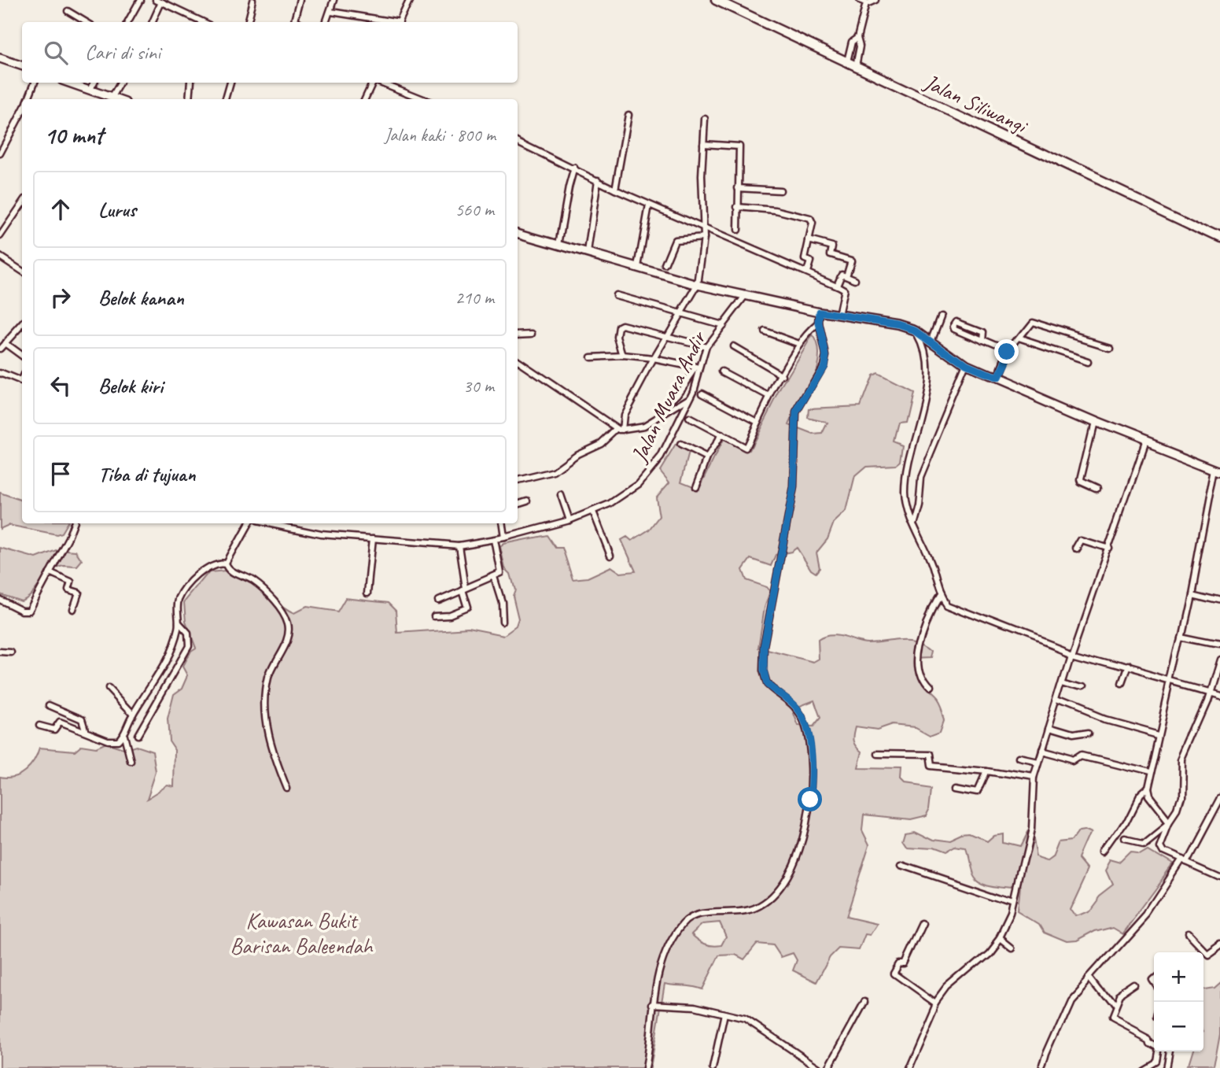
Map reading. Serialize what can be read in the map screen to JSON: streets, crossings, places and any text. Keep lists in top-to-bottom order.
{
  "streets": {
    "main road": ["Jalan Siliwangi"],
    "street": ["Jalan Muara Andir"]
  },
  "parks": ["Kawasan Bukit Barisan Baleendah"],
  "page": {
    "search": "Cari di sini",
    "heading": ["10 mnt", "Jalan kaki · 800 m"],
    "list": [
      ["Lurus", "560 m"],
      ["Belok kanan", "210 m"],
      ["Belok kiri", "30 m"],
      "Tiba di tujuan"
    ],
    "map_buttons": ["+", "−"]
  }
}
